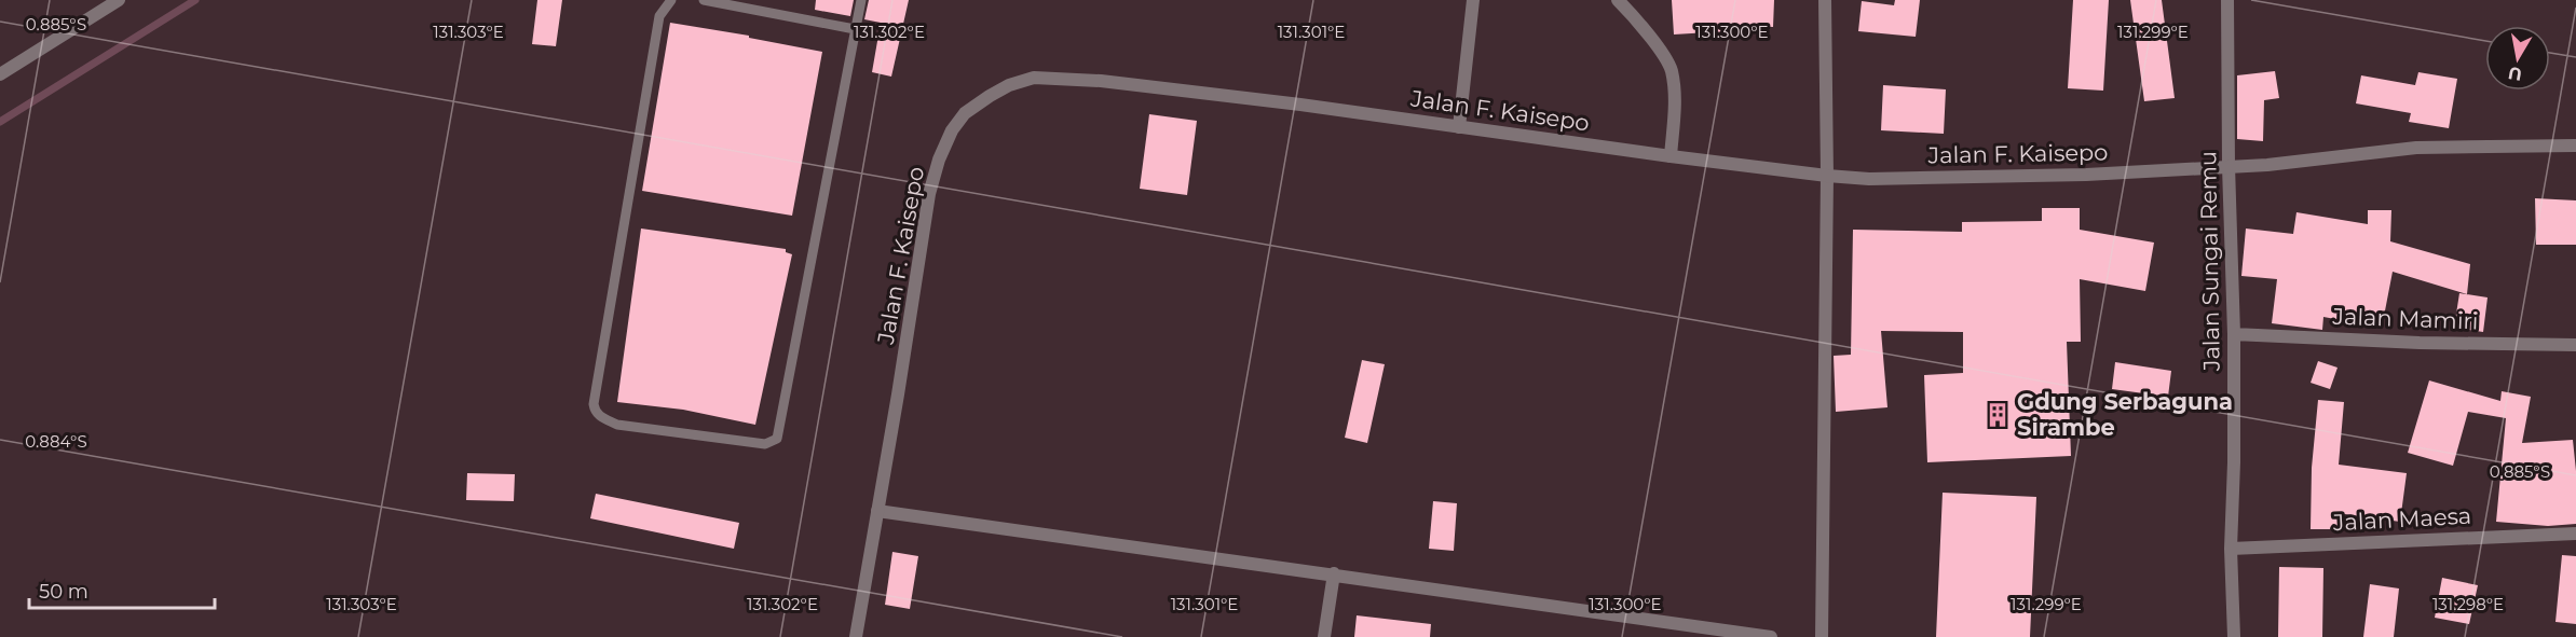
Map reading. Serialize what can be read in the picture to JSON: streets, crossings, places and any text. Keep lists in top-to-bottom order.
{
  "streets": {
    "street": [
      "Jalan F. Kaisepo",
      "Jalan Sungai Remu",
      "Jalan Mamiri",
      "Jalan Maesa"
    ]
  },
  "crossings": [
    ["Jalan F. Kaisepo", "Jalan Sungai Remu"],
    ["Jalan Sungai Remu", "Jalan Mamiri"],
    ["Jalan Sungai Remu", "Jalan Maesa"]
  ],
  "places": {
    "building": ["Gdung Serbaguna Sirambe"]
  },
  "scale_bar": "50 m",
  "north": "bottom",
  "coordinates": [
    "0.885°S",
    "131.303°E",
    "131.302°E",
    "131.301°E",
    "131.300°E",
    "131.299°E",
    "0.884°S",
    "131.298°E"
  ]
}
